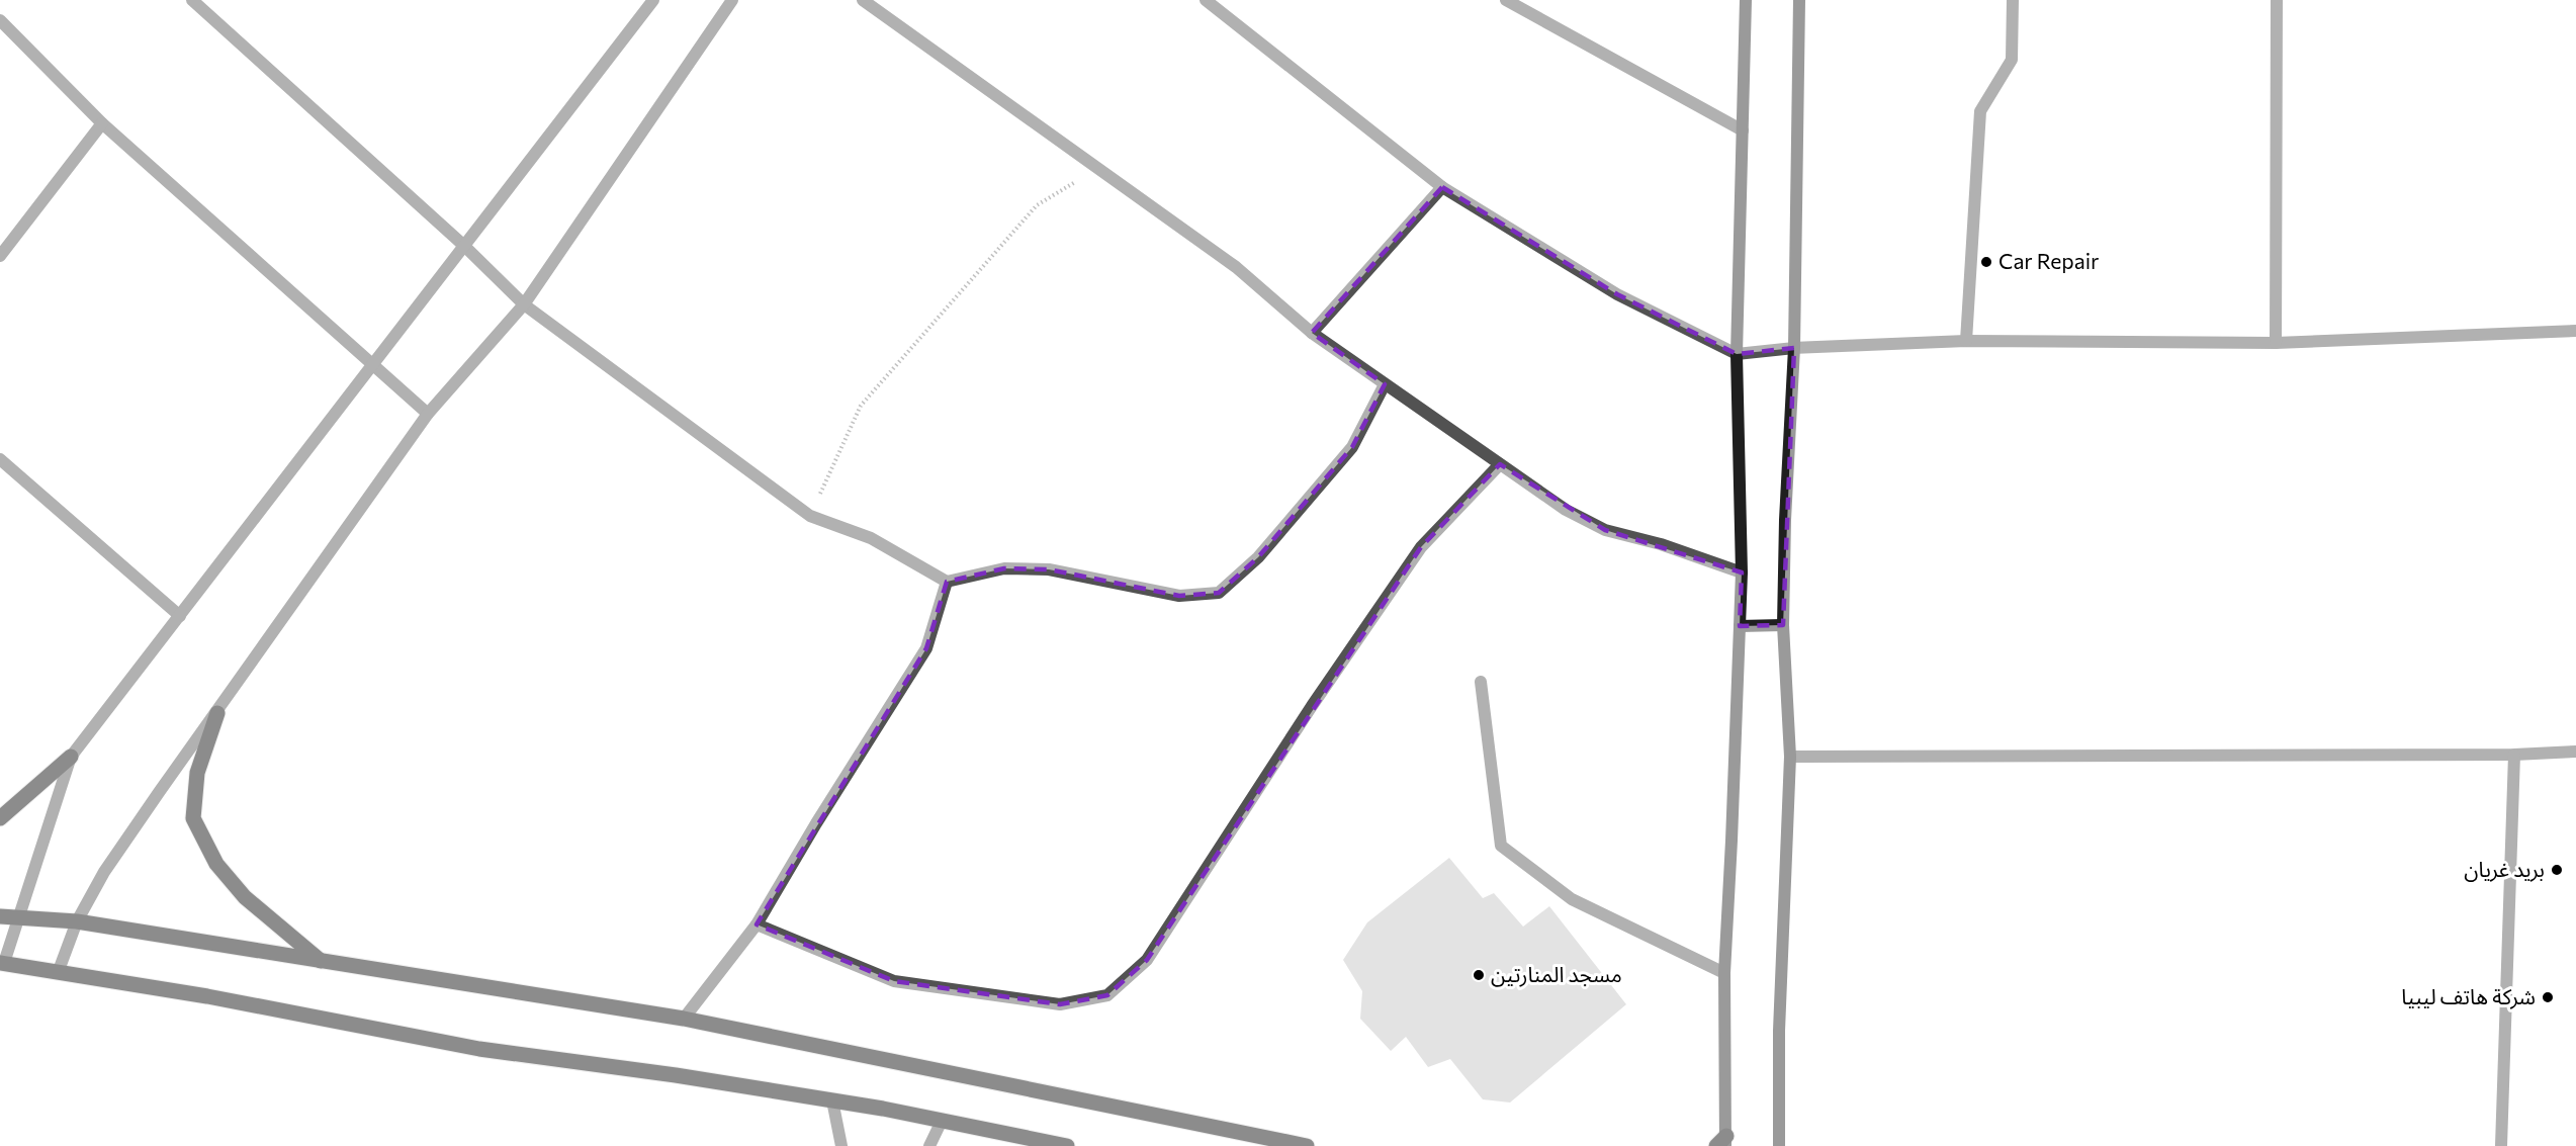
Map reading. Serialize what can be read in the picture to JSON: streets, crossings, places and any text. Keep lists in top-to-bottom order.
{
  "places": [
    "Car Repair",
    "بريد غريان",
    "مسجد المنارتين",
    "شركة هاتف ليبيا"
  ]
}
